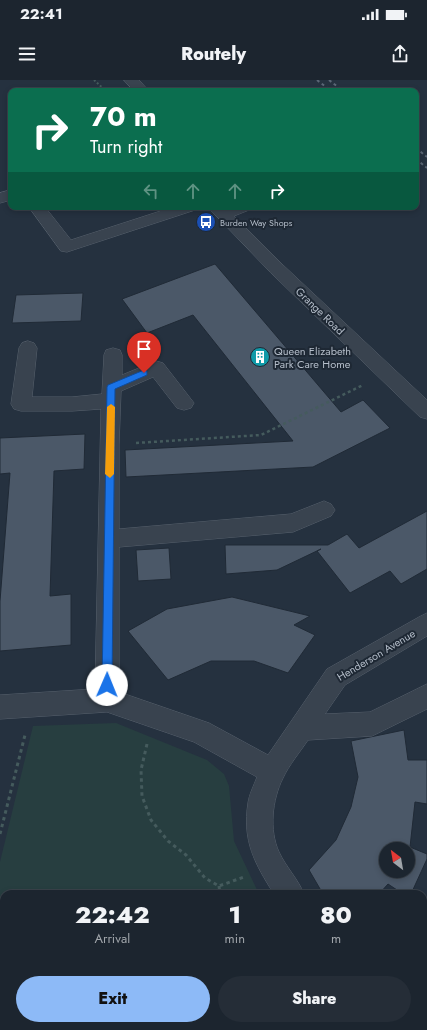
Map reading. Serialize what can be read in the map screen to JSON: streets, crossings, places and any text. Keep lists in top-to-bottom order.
{
  "streets": {
    "street": ["Grange Road", "Henderson Avenue"]
  },
  "places": {
    "bus stop": ["Burden Way Shops"],
    "building": ["Queen Elizabeth Park Care Home"]
  },
  "north": "top left",
  "page": {
    "status": "22:41",
    "header": "Routely",
    "turn": ["70 m", "Turn right"],
    "eta": [
      "22:42",
      "Arrival",
      "1",
      "min",
      "80",
      "m"
    ],
    "buttons": ["Exit", "Share"]
  }
}
